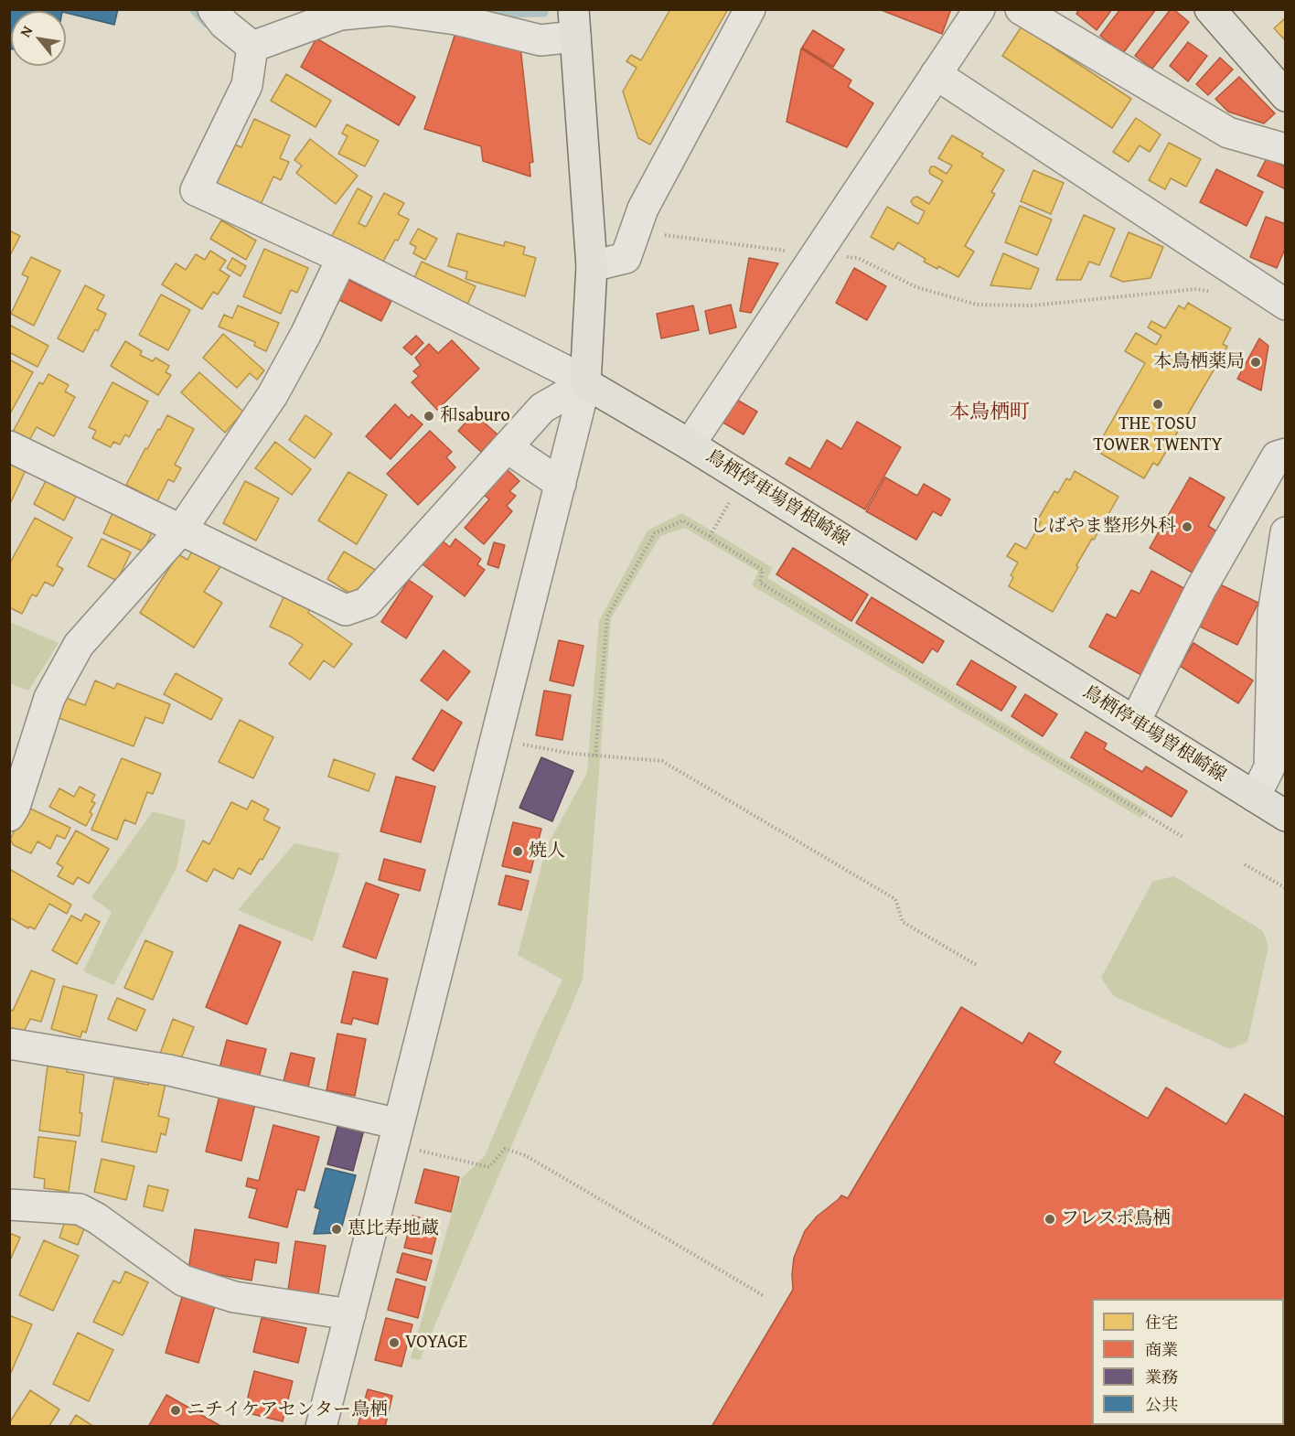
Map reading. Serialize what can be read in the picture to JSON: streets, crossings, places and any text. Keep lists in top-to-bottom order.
{
  "streets": {
    "main road": ["鳥栖停車場曽根崎線"]
  },
  "districts": ["本鳥栖町"],
  "places": [
    "本鳥栖薬局",
    "THE TOSU TOWER TWENTY",
    "和saburo",
    "しばやま整形外科",
    "焼人",
    "フレスポ鳥栖",
    "恵比寿地蔵",
    "VOYAGE",
    "ニチイケアセンター鳥栖"
  ],
  "legend": [
    "住宅",
    "商業",
    "業務",
    "公共"
  ],
  "north": "top left"
}
